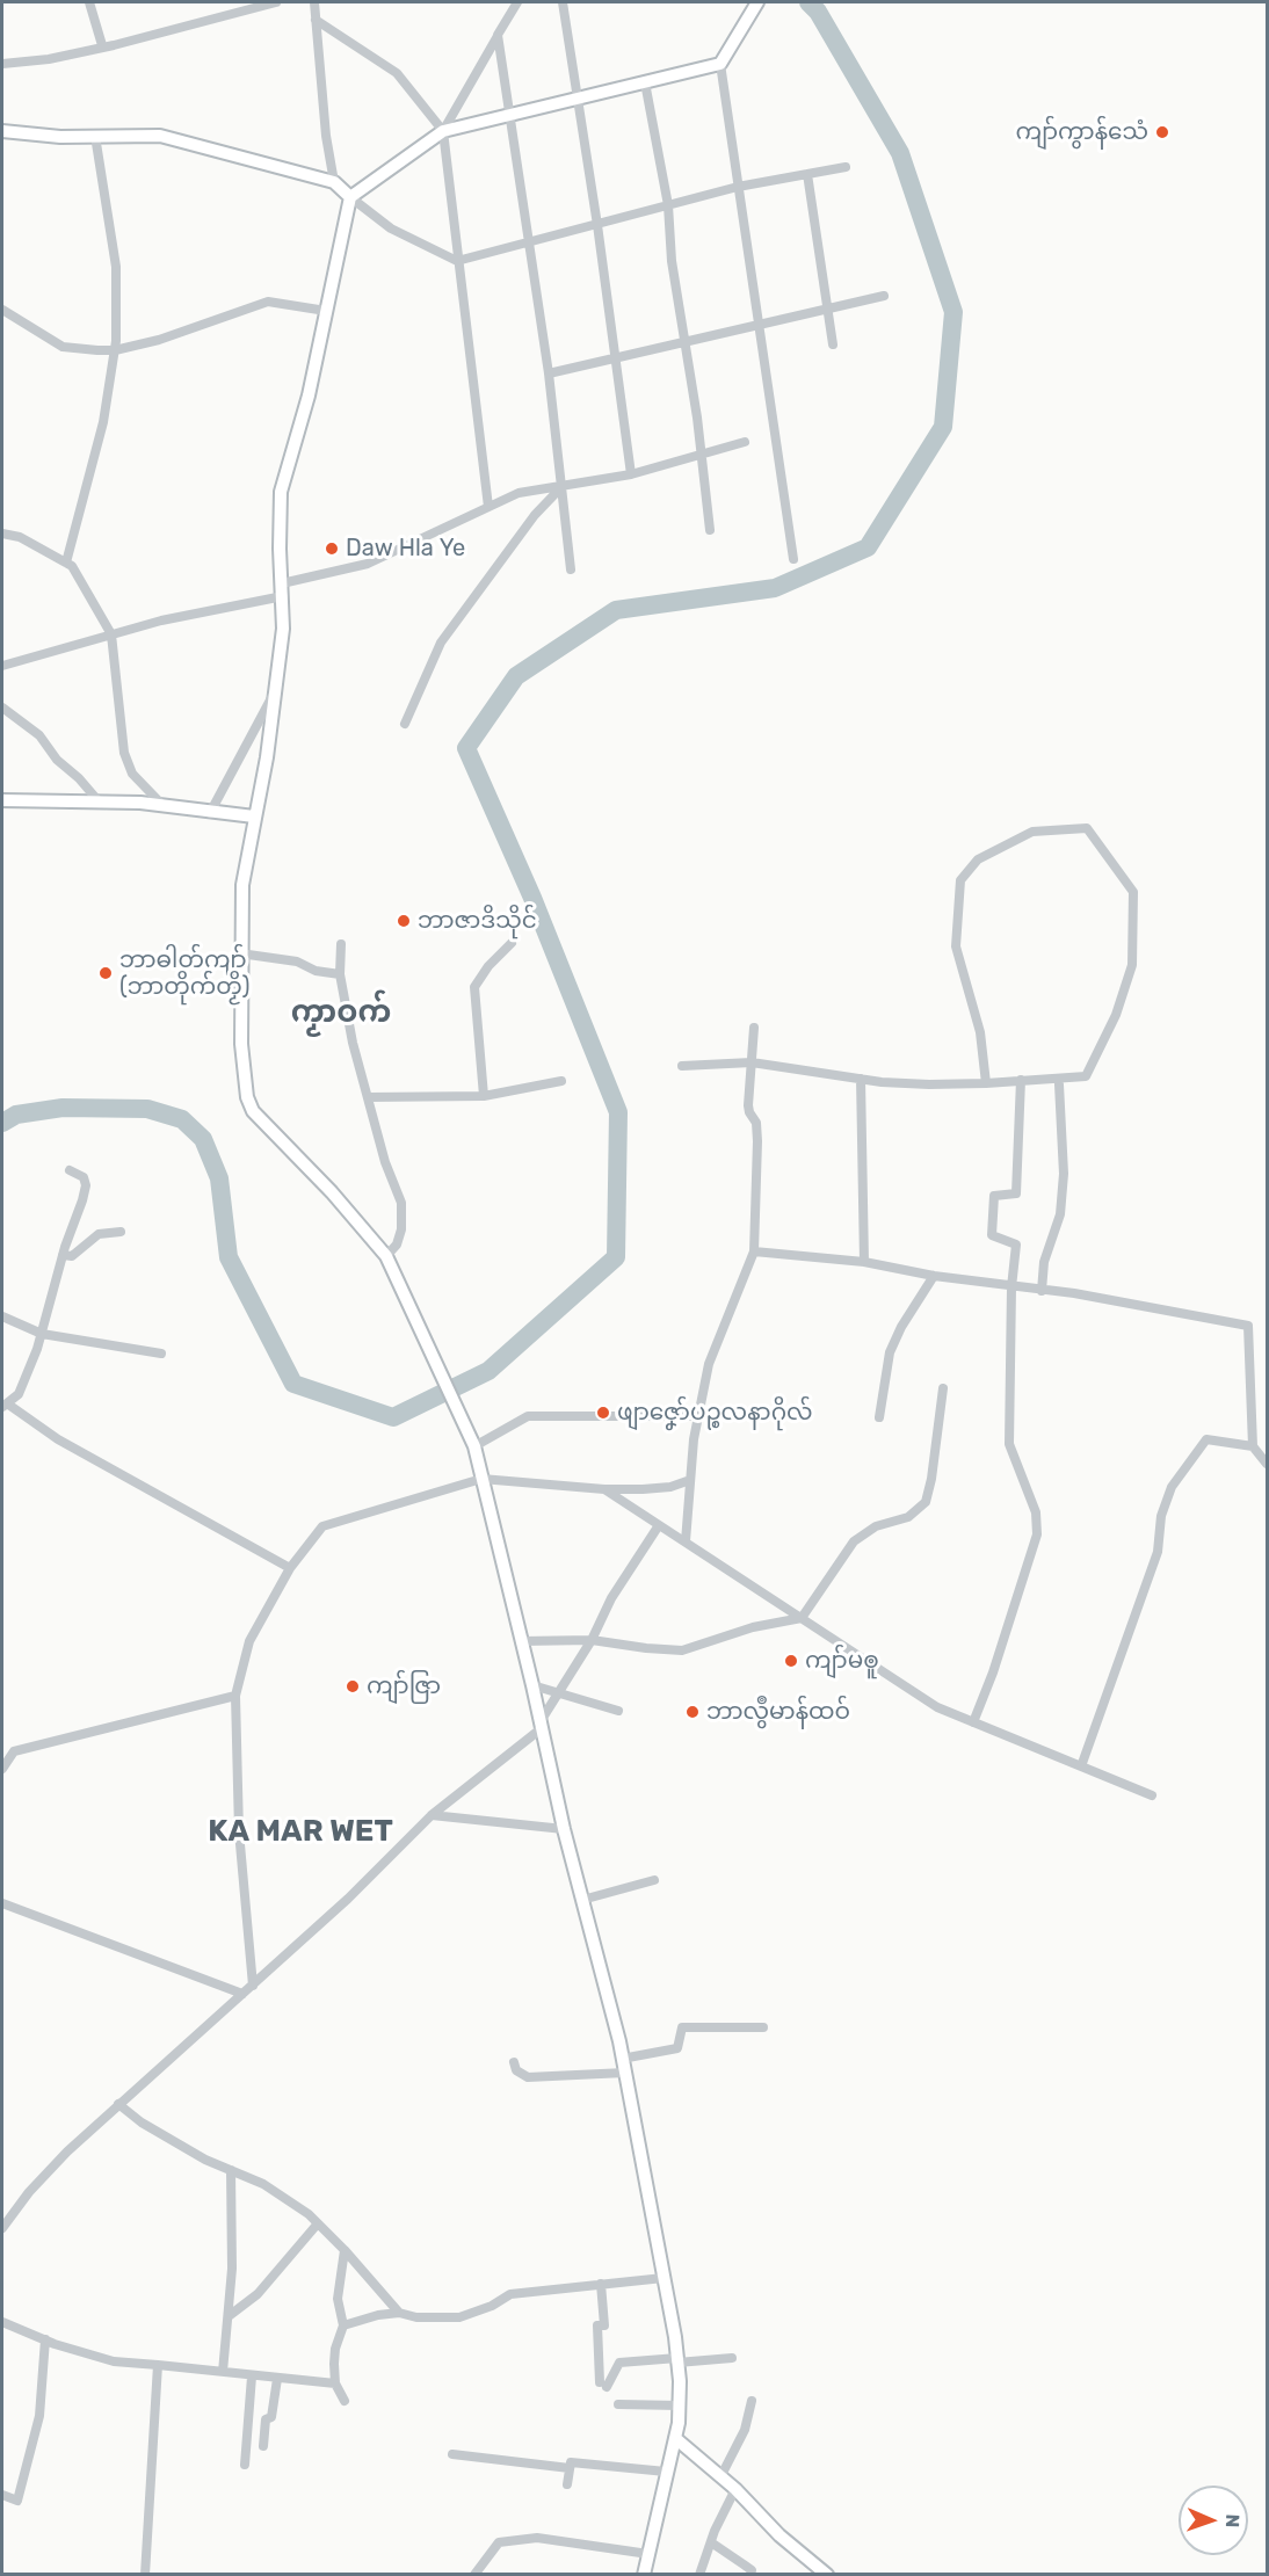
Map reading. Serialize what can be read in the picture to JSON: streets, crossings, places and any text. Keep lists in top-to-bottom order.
{
  "districts": ["ကၟာဝက်", "KA MAR WET"],
  "places": [
    "ကျာ်ကွာန်သေံ",
    "Daw Hla Ye",
    "ဘာဇာဒိသိုင်",
    "ဘာဓါတ်ကျာ် (ဘာတိုက်တၟိ)",
    "ဖျာဇၞော်ပဉ္စလနာဂိုလ်",
    "ကျာ်မၜူ",
    "ကျာ်ဇြာ",
    "ဘာလွဳမာန်ထဝ်"
  ],
  "north": "right"
}
